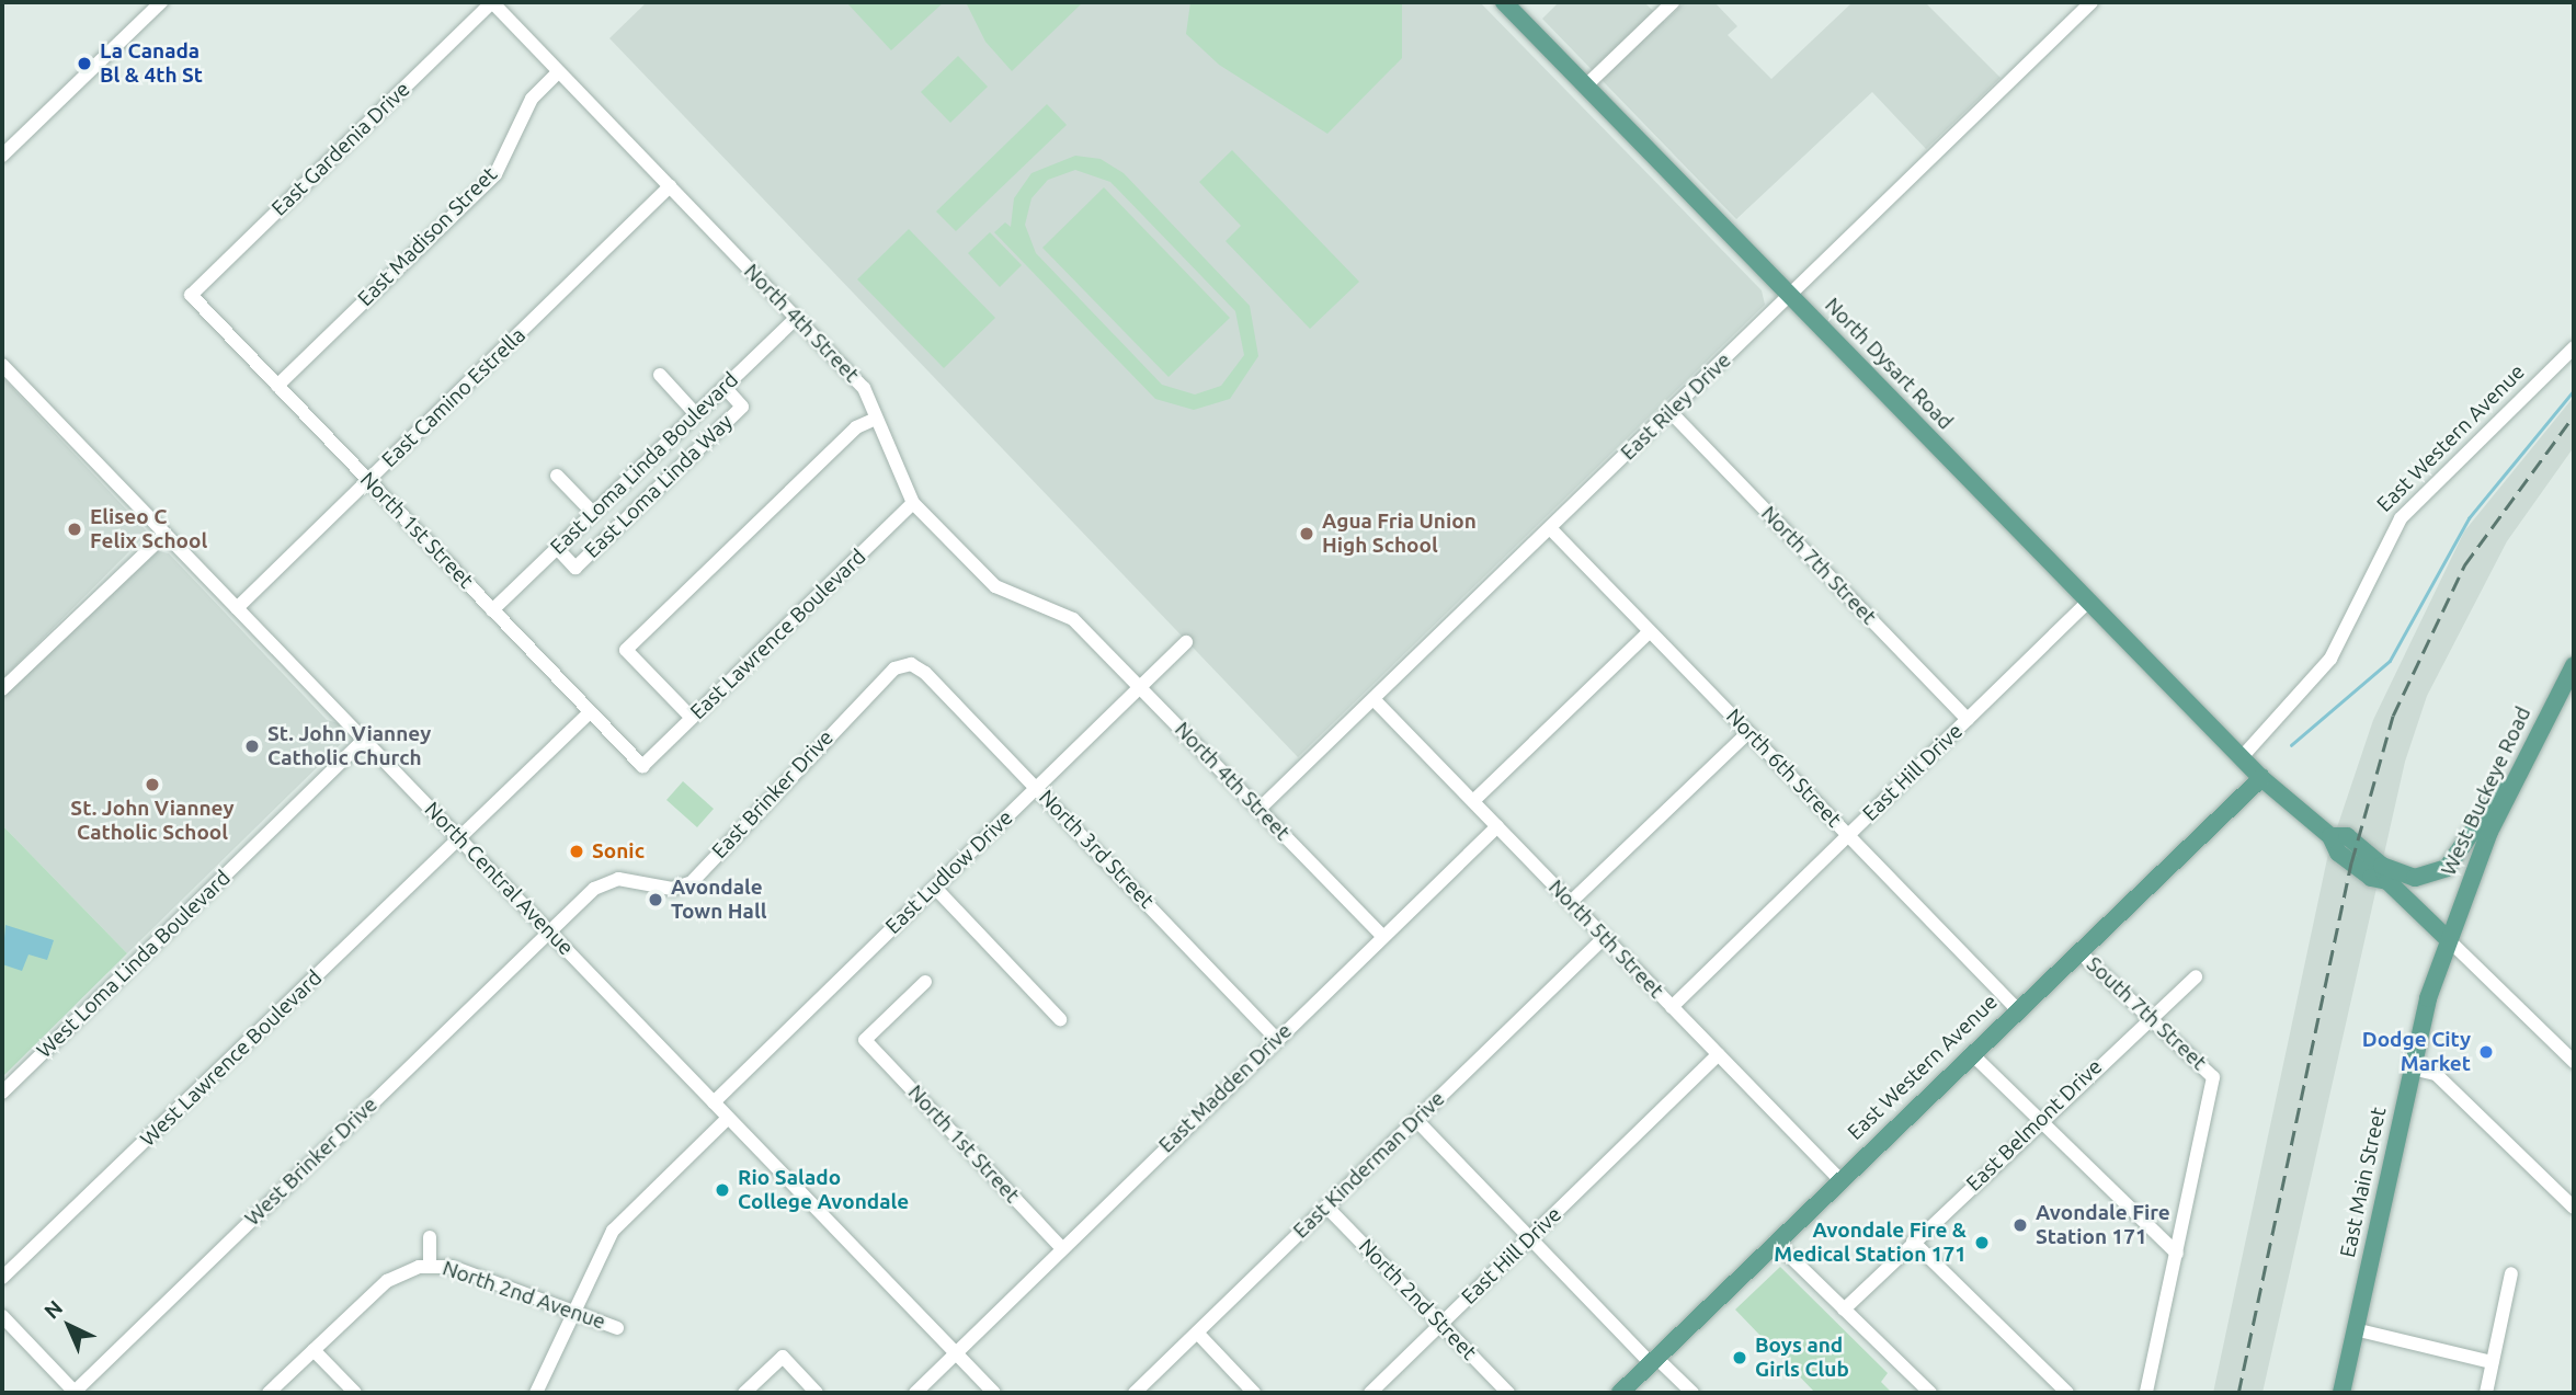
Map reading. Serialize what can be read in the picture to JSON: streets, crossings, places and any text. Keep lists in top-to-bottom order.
{
  "streets": {
    "main road": [
      "North Dysart Road",
      "East Western Avenue",
      "West Buckeye Road",
      "East Main Street"
    ],
    "street": [
      "East Gardenia Drive",
      "East Madison Street",
      "North 4th Street",
      "East Camino Estrella",
      "East Riley Drive",
      "East Loma Linda Boulevard",
      "East Loma Linda Way",
      "North 1st Street",
      "North 7th Street",
      "East Lawrence Boulevard",
      "North 6th Street",
      "East Hill Drive",
      "East Brinker Drive",
      "North 3rd Street",
      "East Ludlow Drive",
      "North Central Avenue",
      "North 5th Street",
      "West Loma Linda Boulevard",
      "South 7th Street",
      "West Lawrence Boulevard",
      "East Madden Drive",
      "East Belmont Drive",
      "West Brinker Drive",
      "East Kinderman Drive",
      "North 2nd Avenue",
      "North 2nd Street"
    ]
  },
  "crossings": [
    ["East Gardenia Drive", "North 4th Street"],
    ["East Gardenia Drive", "North 1st Street"],
    ["East Madison Street", "North 4th Street"],
    ["East Madison Street", "North 1st Street"],
    ["North 4th Street", "East Camino Estrella"],
    ["North 4th Street", "East Riley Drive"],
    ["North 4th Street", "East Loma Linda Boulevard"],
    ["North 4th Street", "East Lawrence Boulevard"],
    ["North 4th Street", "East Ludlow Drive"],
    ["North 4th Street", "East Madden Drive"],
    ["North Dysart Road", "East Riley Drive"],
    ["North Dysart Road", "East Western Avenue"],
    ["North Dysart Road", "East Hill Drive"],
    ["North Dysart Road", "West Buckeye Road"],
    ["North Dysart Road", "East Main Street"],
    ["East Camino Estrella", "North 1st Street"],
    ["East Camino Estrella", "North Central Avenue"],
    ["East Riley Drive", "North 7th Street"],
    ["East Riley Drive", "North 6th Street"],
    ["East Riley Drive", "North 5th Street"],
    ["East Western Avenue", "North 6th Street"],
    ["East Western Avenue", "North 5th Street"],
    ["East Western Avenue", "South 7th Street"],
    ["East Loma Linda Boulevard", "East Loma Linda Way"],
    ["East Loma Linda Boulevard", "North 1st Street"],
    ["North 1st Street", "East Lawrence Boulevard"],
    ["North 1st Street", "East Madden Drive"],
    ["North 7th Street", "East Hill Drive"],
    ["North 6th Street", "East Hill Drive"],
    ["East Hill Drive", "North 5th Street"],
    ["East Hill Drive", "North 2nd Street"],
    ["West Buckeye Road", "East Main Street"],
    ["East Brinker Drive", "North 3rd Street"],
    ["East Brinker Drive", "North Central Avenue"],
    ["East Brinker Drive", "West Brinker Drive"],
    ["North 3rd Street", "East Ludlow Drive"],
    ["North 3rd Street", "East Madden Drive"],
    ["East Ludlow Drive", "North Central Avenue"],
    ["North Central Avenue", "West Loma Linda Boulevard"],
    ["North Central Avenue", "West Lawrence Boulevard"],
    ["North Central Avenue", "East Madden Drive"],
    ["North Central Avenue", "West Brinker Drive"],
    ["North 5th Street", "East Madden Drive"],
    ["North 5th Street", "East Kinderman Drive"],
    ["South 7th Street", "East Belmont Drive"],
    ["East Kinderman Drive", "North 2nd Street"]
  ],
  "places": [
    "La Canada Bl & 4th St",
    "Eliseo C Felix School",
    "Agua Fria Union High School",
    "St. John Vianney Catholic Church",
    "St. John Vianney Catholic School",
    "Sonic",
    "Avondale Town Hall",
    "Dodge City Market",
    "Rio Salado College Avondale",
    "Avondale Fire Station 171",
    "Avondale Fire & Medical Station 171",
    "Boys and Girls Club"
  ],
  "north": "top left"
}
